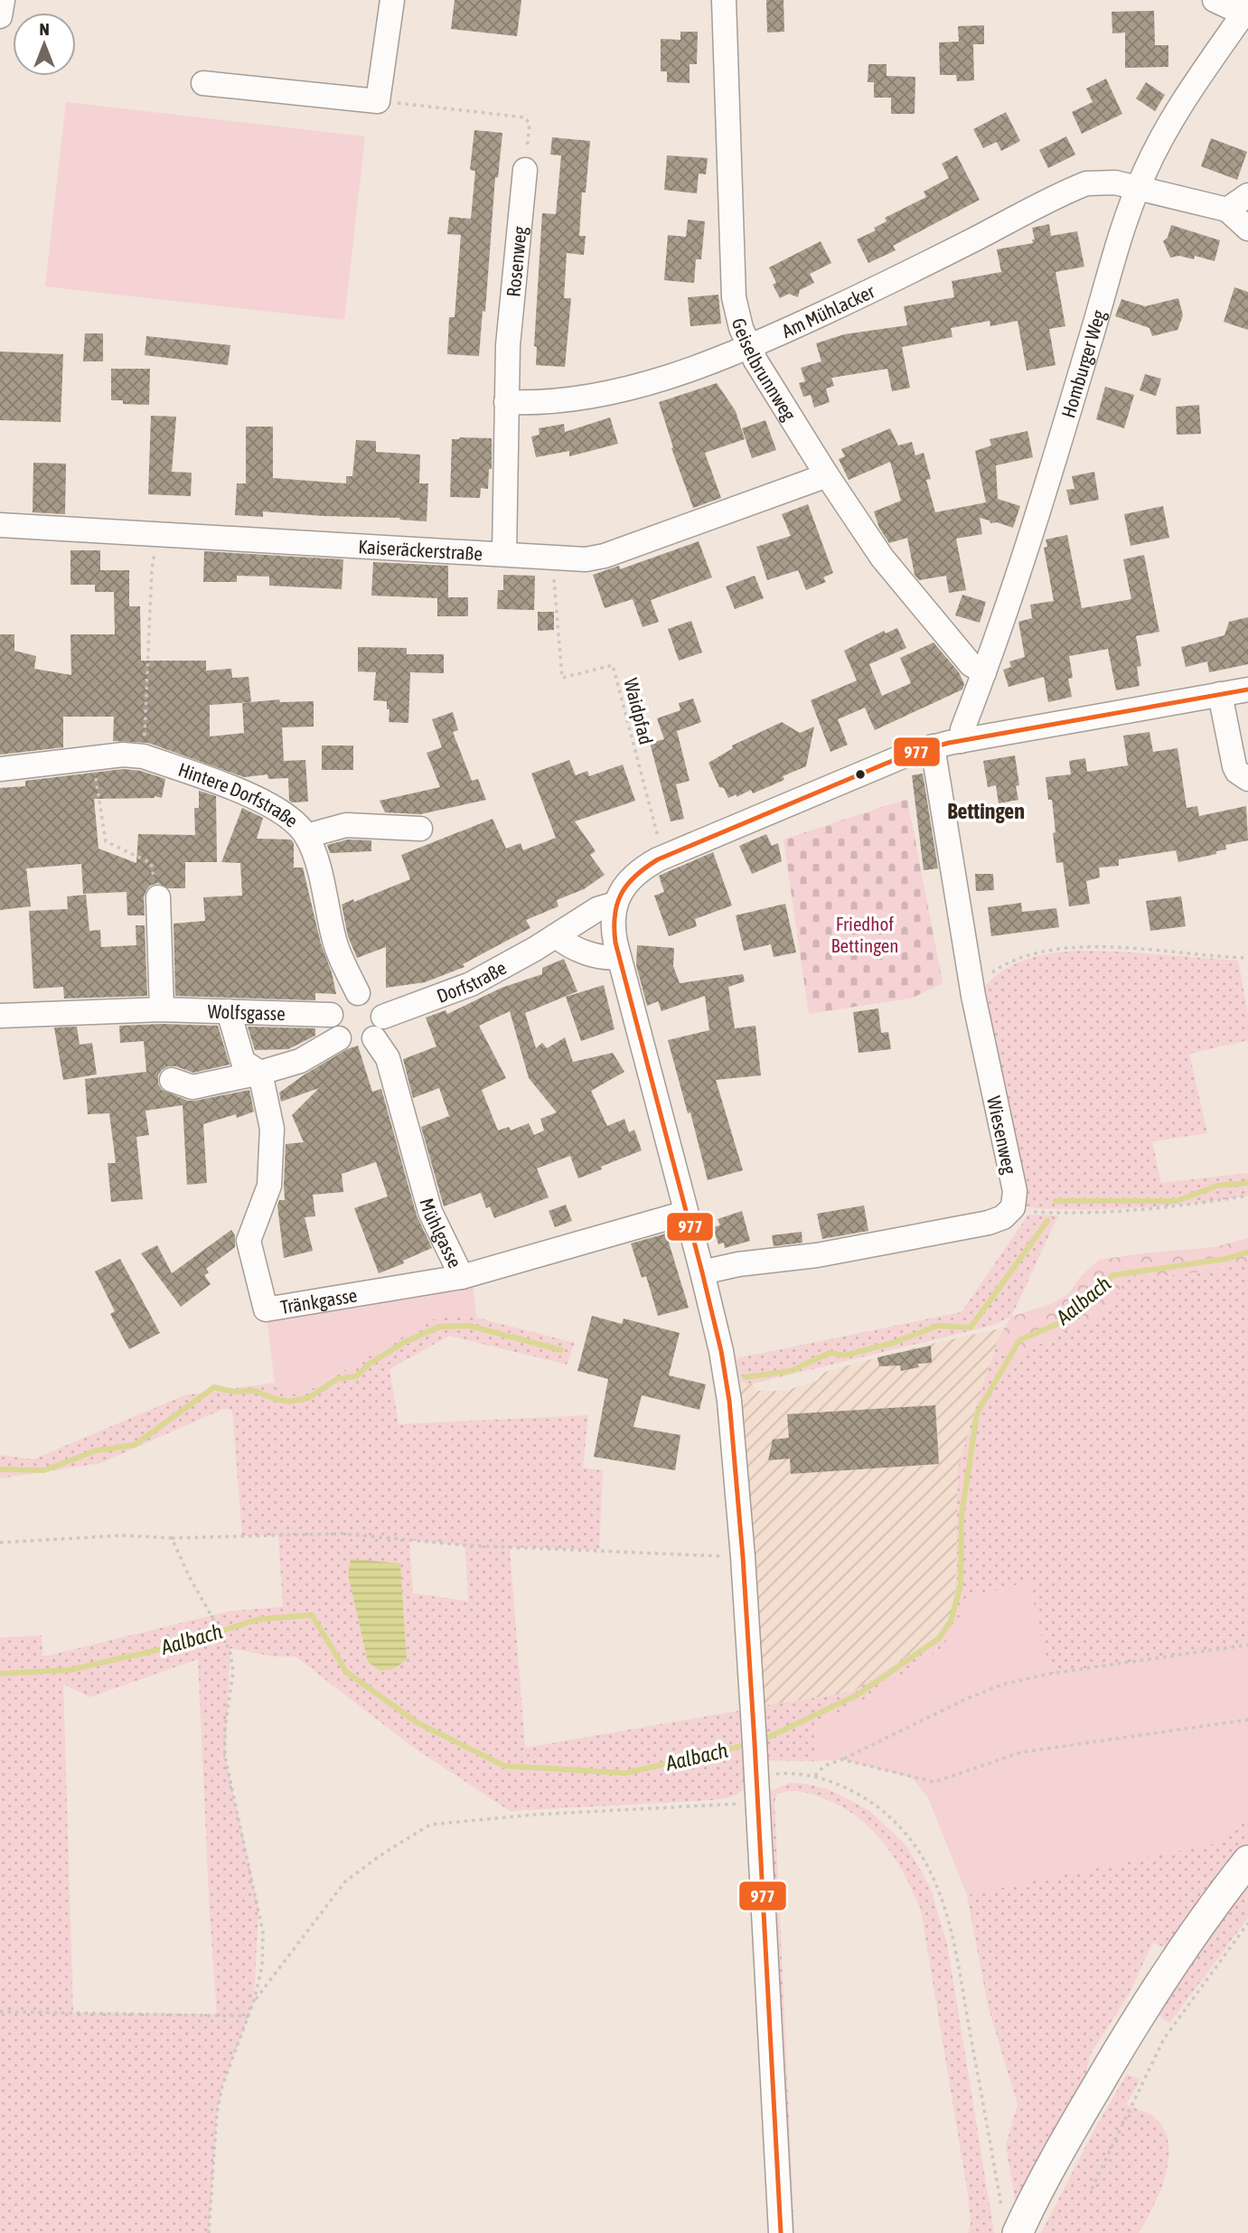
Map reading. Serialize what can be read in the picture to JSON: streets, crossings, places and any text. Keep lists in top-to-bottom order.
{
  "streets": {
    "street": [
      "Rosenweg",
      "Am Mühlacker",
      "Homburger Weg",
      "Geiselbrunnweg",
      "Kaiseräckerstraße",
      "Hintere Dorfstraße",
      "Dorfstraße",
      "Wolfsgasse",
      "Wiesenweg",
      "Mühlgasse",
      "Tränkgasse"
    ],
    "path": ["Waidpfad"]
  },
  "crossings": [
    ["Rosenweg", "Am Mühlacker"],
    ["Rosenweg", "Kaiseräckerstraße"],
    ["Am Mühlacker", "Homburger Weg"],
    ["Am Mühlacker", "Geiselbrunnweg"],
    ["Homburger Weg", "Geiselbrunnweg"],
    ["Geiselbrunnweg", "Kaiseräckerstraße"],
    ["Kaiseräckerstraße", "Waidpfad"],
    ["Hintere Dorfstraße", "Dorfstraße"],
    ["Hintere Dorfstraße", "Wolfsgasse"],
    ["Hintere Dorfstraße", "Mühlgasse"],
    ["Dorfstraße", "Wolfsgasse"],
    ["Dorfstraße", "Mühlgasse"],
    ["Wolfsgasse", "Mühlgasse"],
    ["Wolfsgasse", "Tränkgasse"],
    ["Mühlgasse", "Tränkgasse"]
  ],
  "districts": ["Bettingen"],
  "water": ["Aalbach"],
  "parks": ["Friedhof Bettingen"],
  "lines": ["transit line 977"],
  "north": "top"
}
